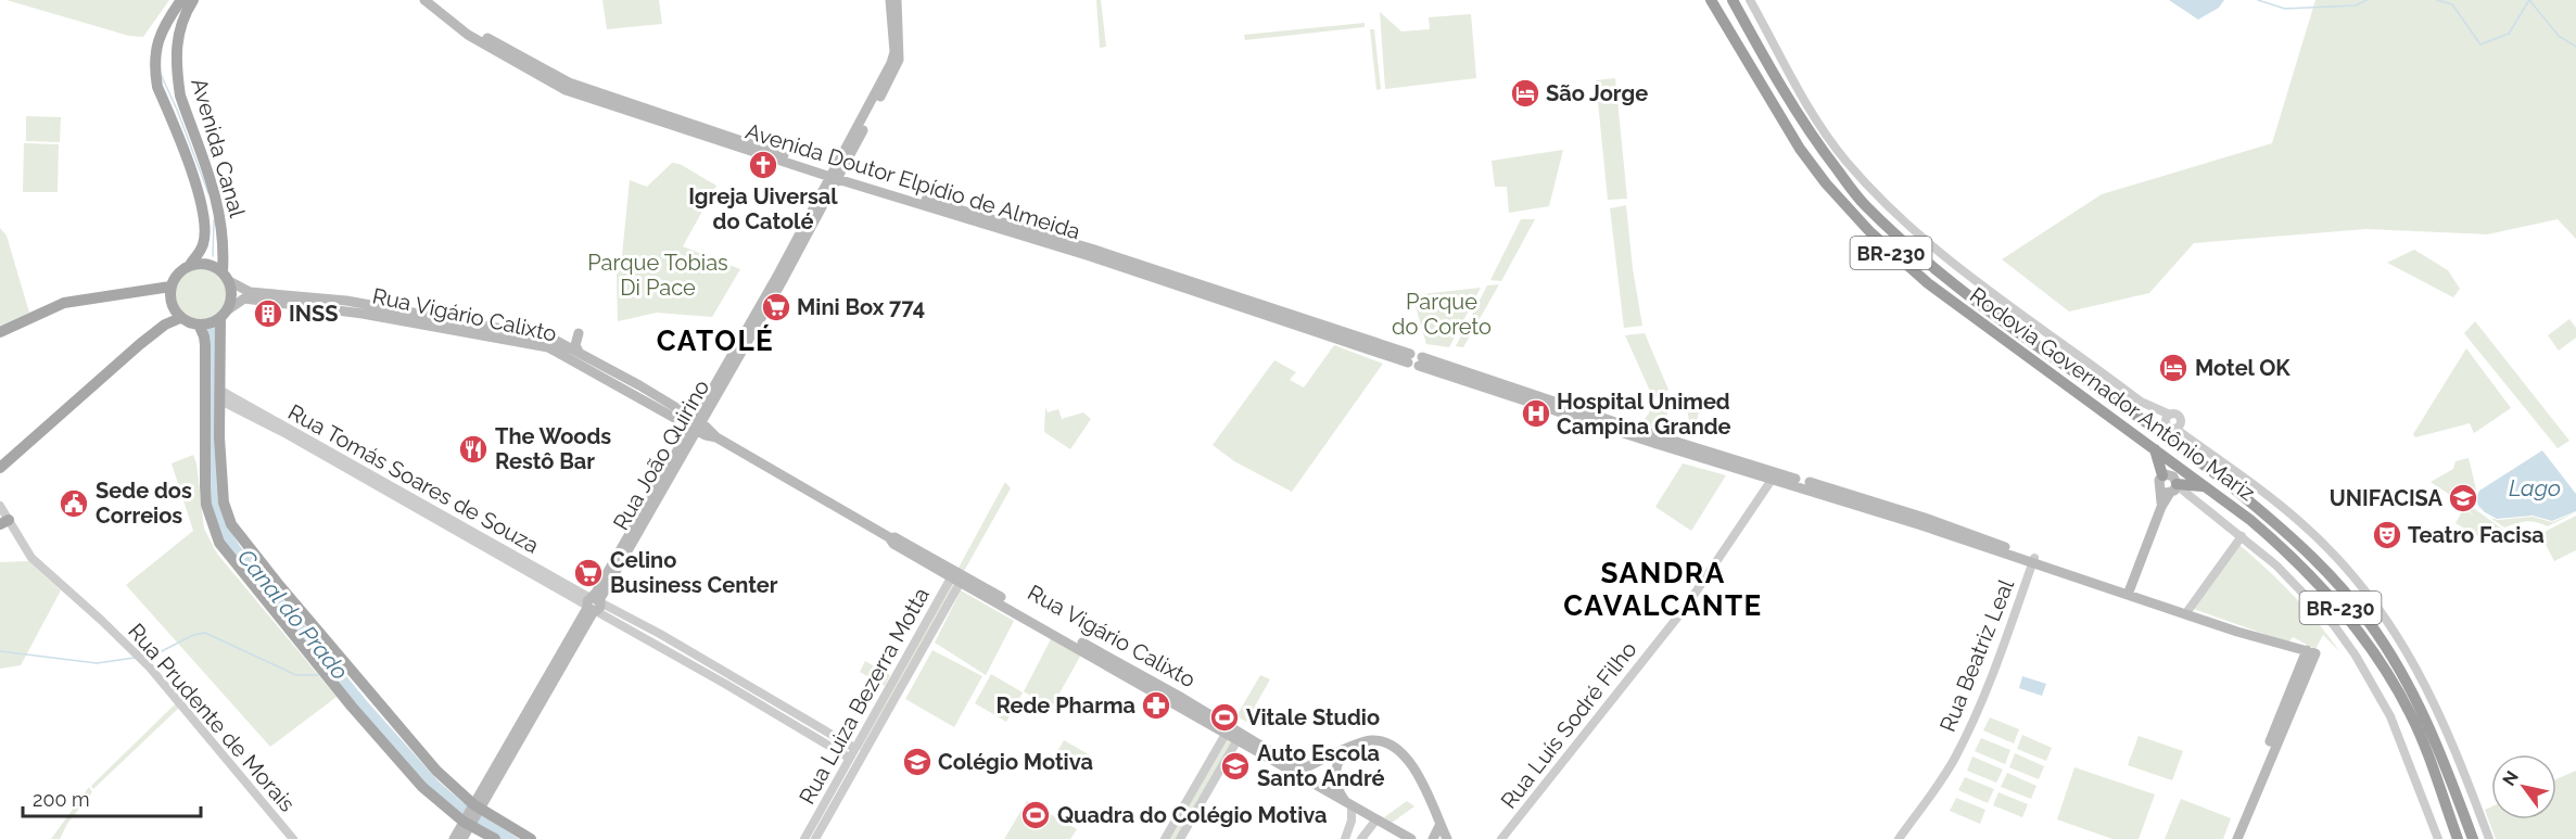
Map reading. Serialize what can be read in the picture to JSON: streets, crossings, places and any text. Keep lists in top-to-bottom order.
{
  "streets": {
    "highway": ["BR-230", "Rodovia Governador Antônio Mariz"],
    "main road": [
      "Avenida Canal",
      "Avenida Doutor Elpídio de Almeida",
      "Rua Vigário Calixto",
      "Rua João Quirino"
    ],
    "street": [
      "Rua Tomás Soares de Souza",
      "Rua Beatriz Leal",
      "Rua Luiza Bezerra Motta",
      "Rua Prudente de Morais",
      "Rua Luís Sodré Filho"
    ]
  },
  "crossings": [
    ["Avenida Canal", "Rua Vigário Calixto"],
    ["Avenida Doutor Elpídio de Almeida", "Rua João Quirino"],
    ["Avenida Doutor Elpídio de Almeida", "Rua Beatriz Leal"],
    ["Avenida Doutor Elpídio de Almeida", "Rua Luís Sodré Filho"],
    ["Rua Vigário Calixto", "Rua João Quirino"],
    ["Rua Vigário Calixto", "Rua Luiza Bezerra Motta"],
    ["Rua João Quirino", "Rua Tomás Soares de Souza"],
    ["Rua Tomás Soares de Souza", "Rua Luiza Bezerra Motta"]
  ],
  "districts": ["CATOLÉ", "SANDRA CAVALCANTE"],
  "water": ["Lago", "Canal do Prado"],
  "parks": ["Parque Tobias Di Pace", "Parque do Coreto"],
  "places": {
    "hotel": ["São Jorge", "Motel OK"],
    "church": ["Igreja Uiversal do Catolé"],
    "supermarket": ["Mini Box 774", "Celino Business Center"],
    "building": ["INSS"],
    "hospital": ["Hospital Unimed Campina Grande"],
    "restaurant": ["The Woods Restô Bar"],
    "school or university": ["UNIFACISA", "Colégio Motiva", "Auto Escola Santo André"],
    "public building": ["Sede dos Correios"],
    "theatre": ["Teatro Facisa"],
    "pharmacy": ["Rede Pharma"],
    "sports": ["Vitale Studio", "Quadra do Colégio Motiva"]
  },
  "scale_bar": "200 m",
  "north": "top left"
}
